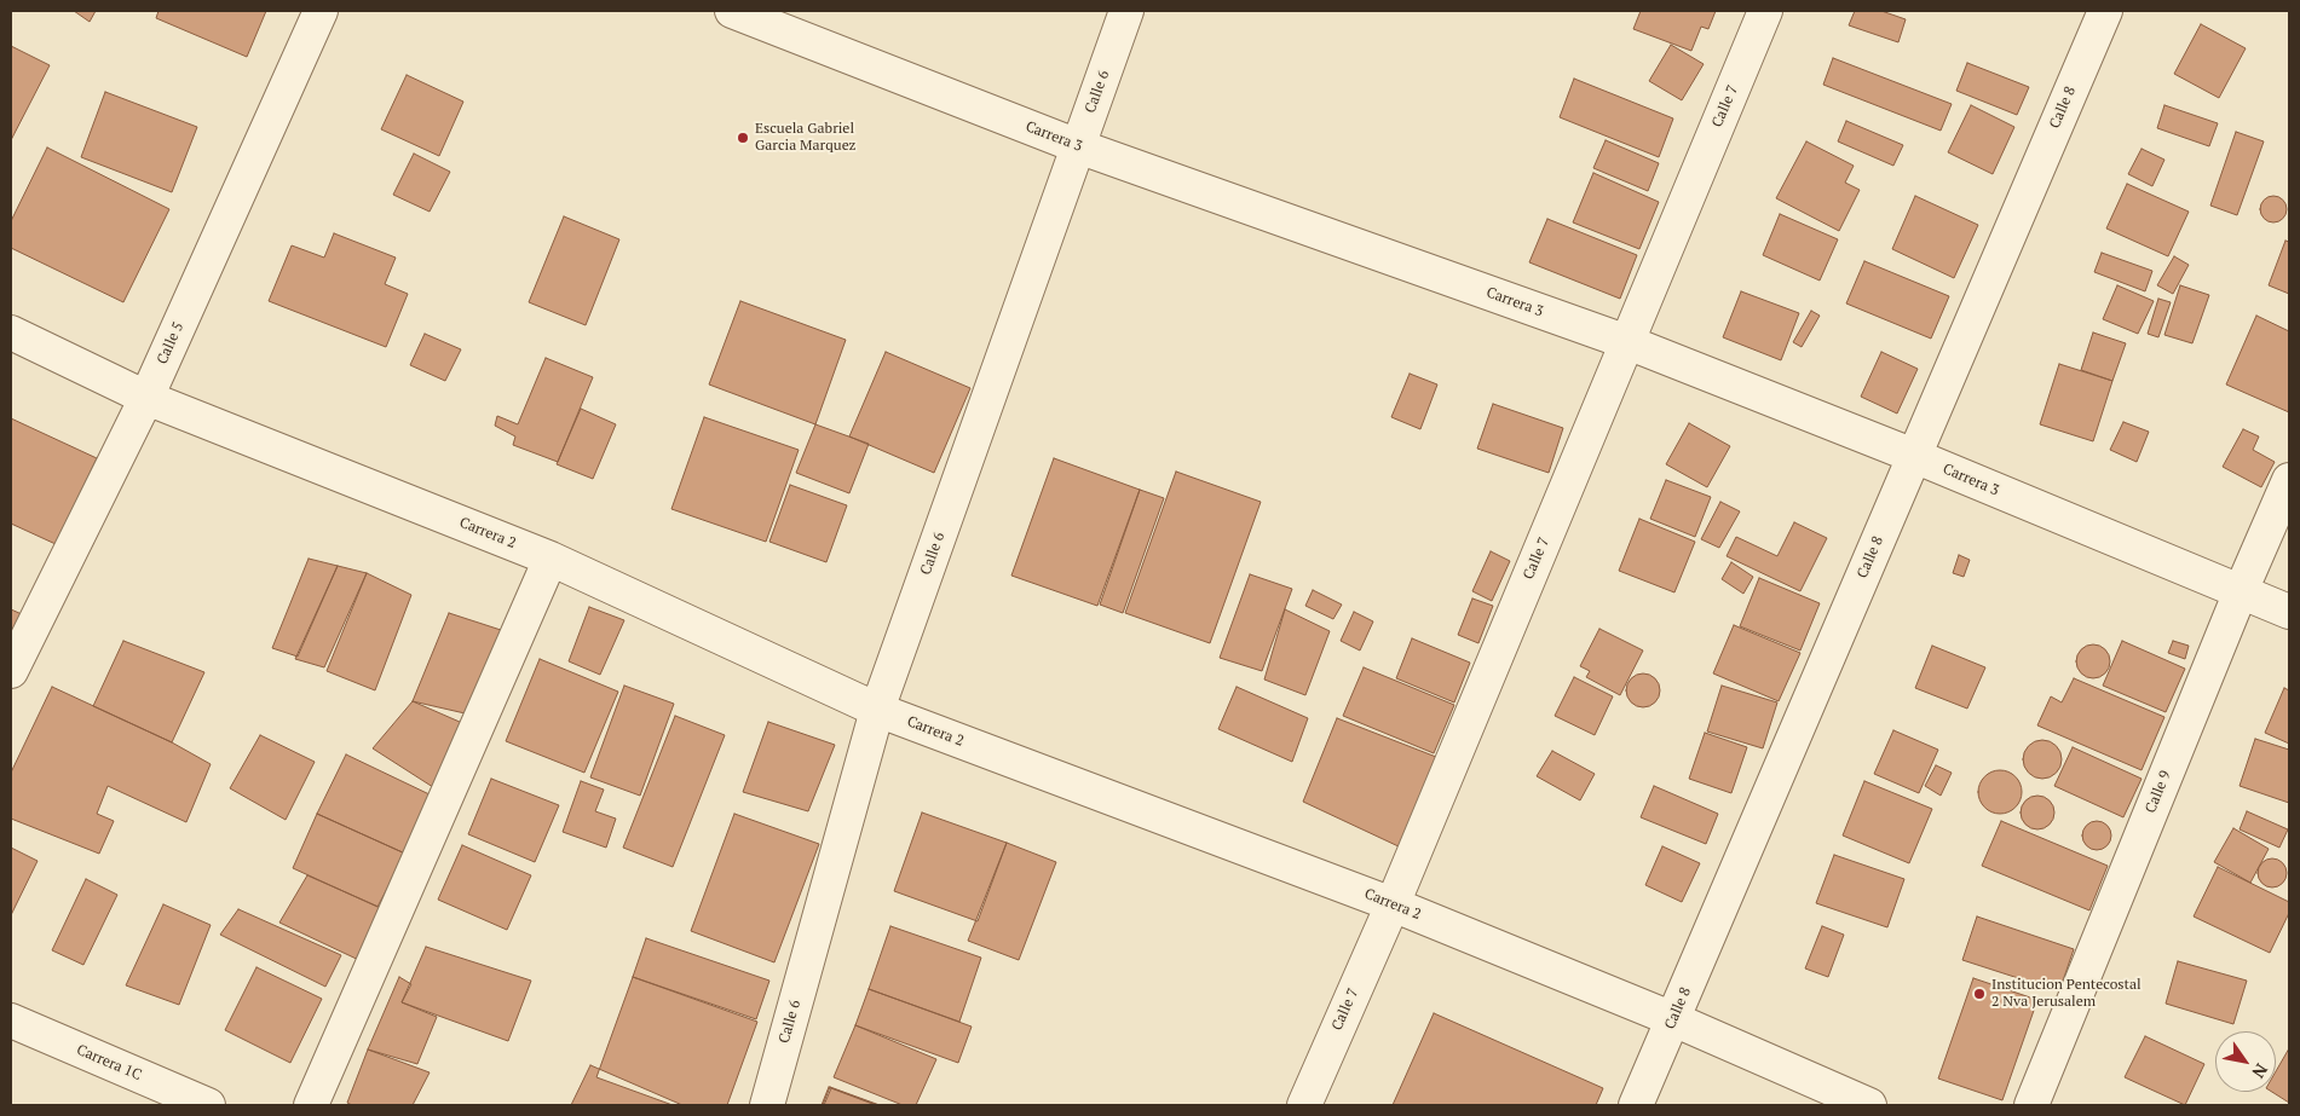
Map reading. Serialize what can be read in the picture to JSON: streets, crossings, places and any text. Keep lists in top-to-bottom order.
{
  "streets": {
    "street": [
      "Calle 6",
      "Calle 7",
      "Calle 8",
      "Carrera 3",
      "Calle 5",
      "Carrera 2",
      "Calle 9",
      "Carrera 1C"
    ]
  },
  "crossings": [
    ["Calle 6", "Carrera 3"],
    ["Calle 6", "Carrera 2"],
    ["Calle 7", "Carrera 3"],
    ["Calle 7", "Carrera 2"],
    ["Calle 8", "Carrera 3"],
    ["Calle 8", "Carrera 2"],
    ["Carrera 3", "Calle 9"],
    ["Calle 5", "Carrera 2"]
  ],
  "places": ["Escuela Gabriel Garcia Marquez", "Institucion Pentecostal 2 Nva Jerusalem"],
  "north": "bottom right"
}
